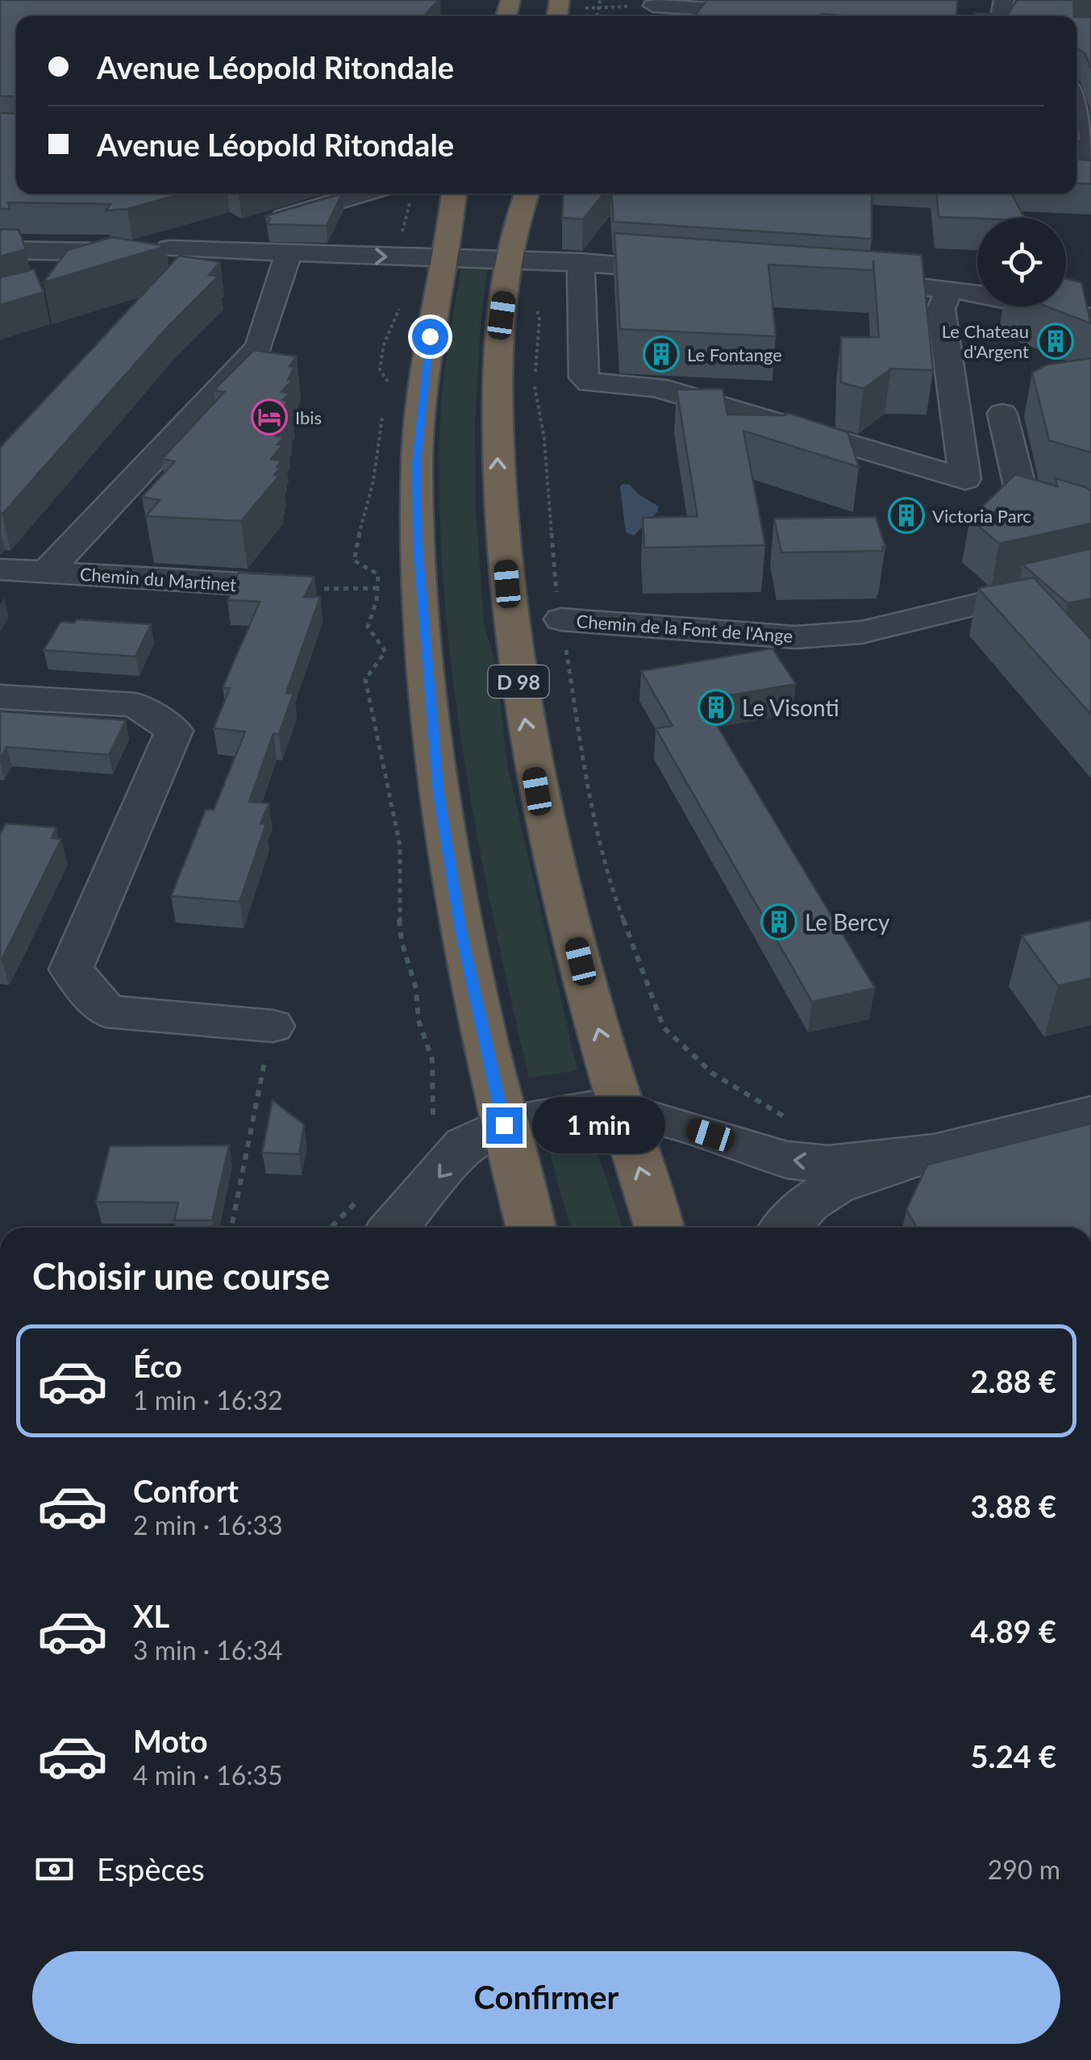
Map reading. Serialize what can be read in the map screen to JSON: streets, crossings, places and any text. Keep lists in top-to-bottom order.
{
  "streets": {
    "highway": ["D 98"],
    "street": ["Chemin du Martinet", "Chemin de la Font de l'Ange"]
  },
  "places": {
    "building": [
      "Le Chateau d'Argent",
      "Le Fontange",
      "Victoria Parc",
      "Le Visonti",
      "Le Bercy"
    ],
    "hotel": ["Ibis"]
  },
  "page": {
    "banner": ["Avenue Léopold Ritondale", "Avenue Léopold Ritondale"],
    "bubble": "1 min",
    "heading": "Choisir une course",
    "list": [
      {
        "name": "Éco",
        "note": "1 min · 16:32",
        "value": "2.88 €"
      },
      {
        "name": "Confort",
        "note": "2 min · 16:33",
        "value": "3.88 €"
      },
      {
        "name": "XL",
        "note": "3 min · 16:34",
        "value": "4.89 €"
      },
      {
        "name": "Moto",
        "note": "4 min · 16:35",
        "value": "5.24 €"
      }
    ],
    "pay": ["Espèces", "290 m"],
    "buttons": "Confirmer"
  }
}
